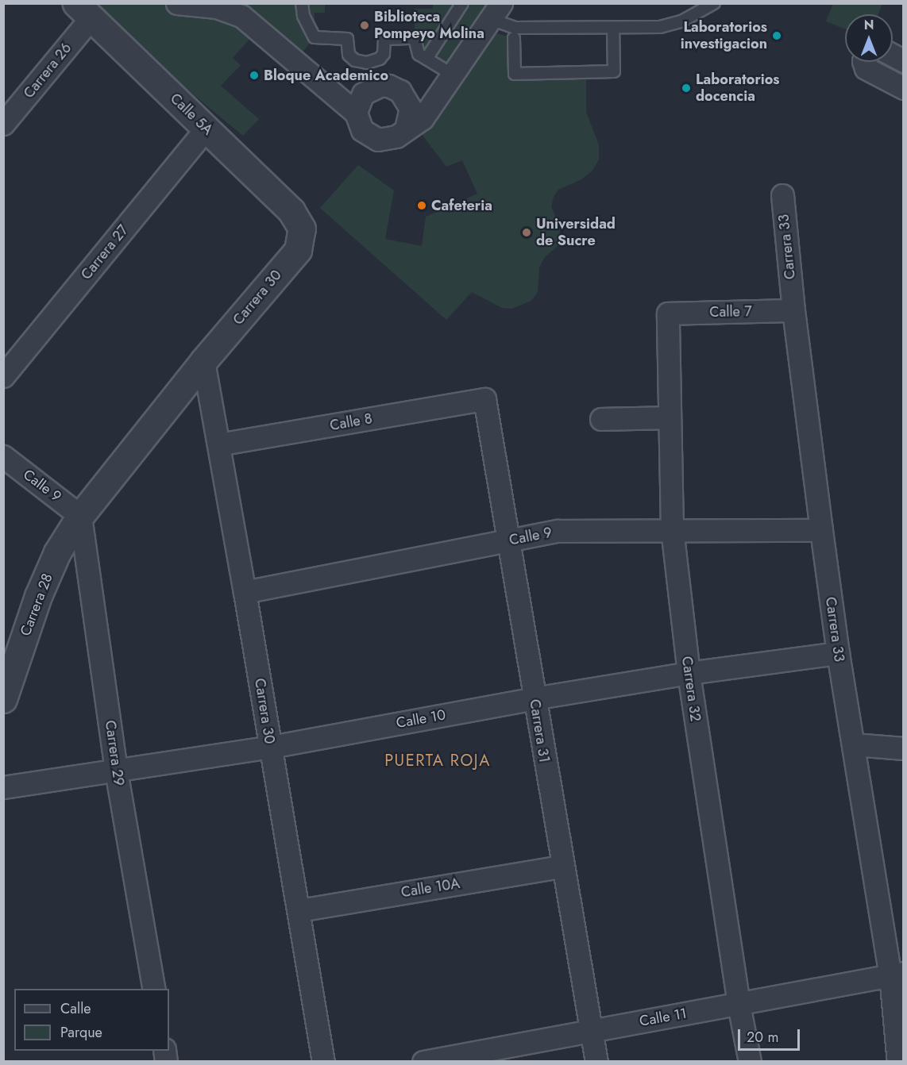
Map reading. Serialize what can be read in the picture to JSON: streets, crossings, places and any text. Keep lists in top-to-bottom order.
{
  "streets": {
    "street": [
      "Carrera 26",
      "Calle 5A",
      "Carrera 33",
      "Carrera 27",
      "Carrera 30",
      "Calle 7",
      "Calle 8",
      "Calle 9",
      "Carrera 28",
      "Carrera 32",
      "Calle 10",
      "Carrera 31",
      "Carrera 29",
      "Calle 10A",
      "Calle 11"
    ]
  },
  "crossings": [
    ["Carrera 26", "Calle 5A"],
    ["Calle 5A", "Carrera 27"],
    ["Calle 5A", "Carrera 30"],
    ["Carrera 33", "Calle 7"],
    ["Carrera 33", "Calle 9"],
    ["Carrera 33", "Calle 10"],
    ["Carrera 33", "Calle 11"],
    ["Carrera 30", "Calle 8"],
    ["Carrera 30", "Calle 9"],
    ["Carrera 30", "Carrera 28"],
    ["Carrera 30", "Calle 10"],
    ["Carrera 30", "Carrera 29"],
    ["Carrera 30", "Calle 10A"],
    ["Calle 7", "Carrera 32"],
    ["Calle 8", "Carrera 31"],
    ["Calle 9", "Carrera 28"],
    ["Calle 9", "Carrera 32"],
    ["Calle 9", "Carrera 31"],
    ["Calle 9", "Carrera 29"],
    ["Carrera 28", "Carrera 29"],
    ["Carrera 32", "Calle 10"],
    ["Carrera 32", "Calle 11"],
    ["Calle 10", "Carrera 31"],
    ["Calle 10", "Carrera 29"],
    ["Carrera 31", "Calle 10A"],
    ["Carrera 31", "Calle 11"]
  ],
  "districts": ["PUERTA ROJA"],
  "places": [
    "Biblioteca Pompeyo Molina",
    "Laboratorios investigacion",
    "Bloque Academico",
    "Laboratorios docencia",
    "Cafeteria",
    "Universidad de Sucre"
  ],
  "legend": ["Calle", "Parque"],
  "scale_bar": "20 m",
  "north": "top"
}
